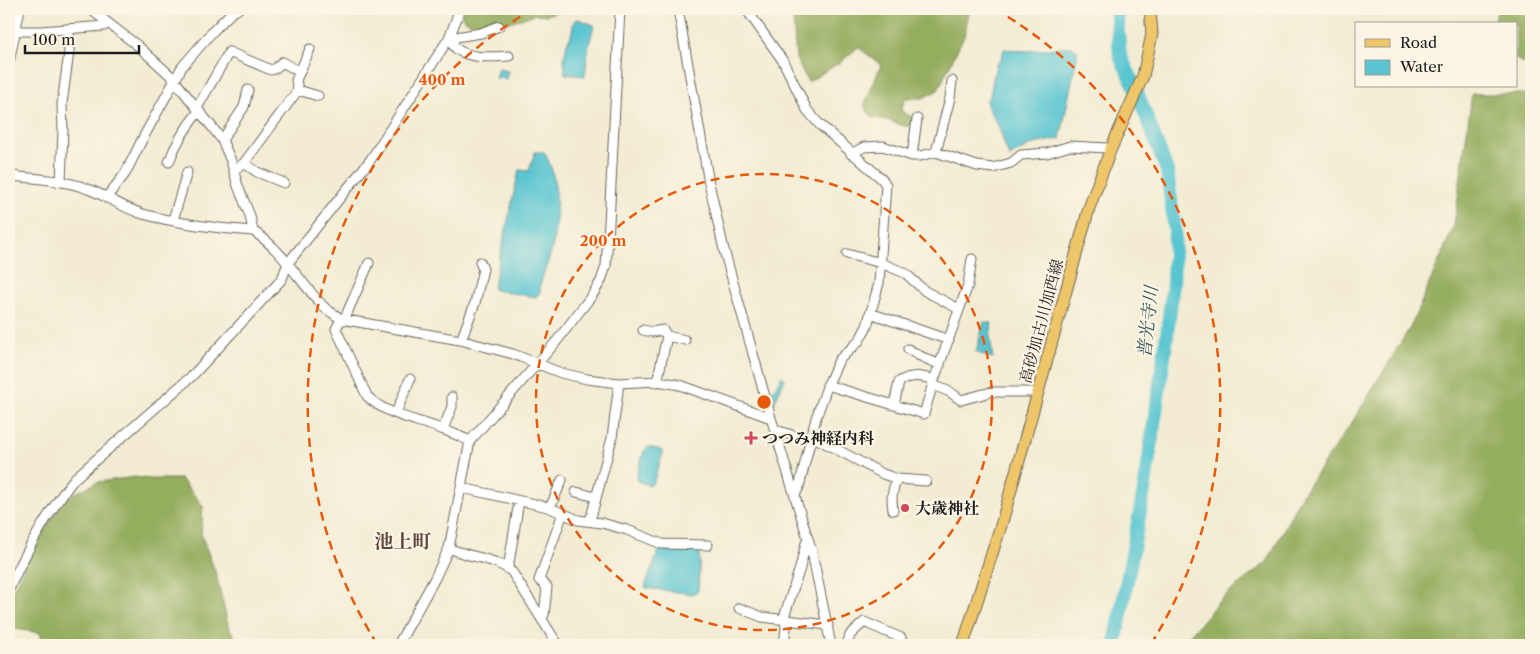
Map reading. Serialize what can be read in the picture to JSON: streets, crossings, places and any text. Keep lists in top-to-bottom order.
{
  "streets": {
    "main road": ["高砂加古川加西線"]
  },
  "districts": ["池上町"],
  "water": ["普光寺川"],
  "places": {
    "health": ["つつみ神経内科"],
    "other": ["大歳神社"]
  },
  "legend": ["Road", "Water"],
  "scale_bar": "100 m",
  "rings": ["400 m", "200 m"]
}
